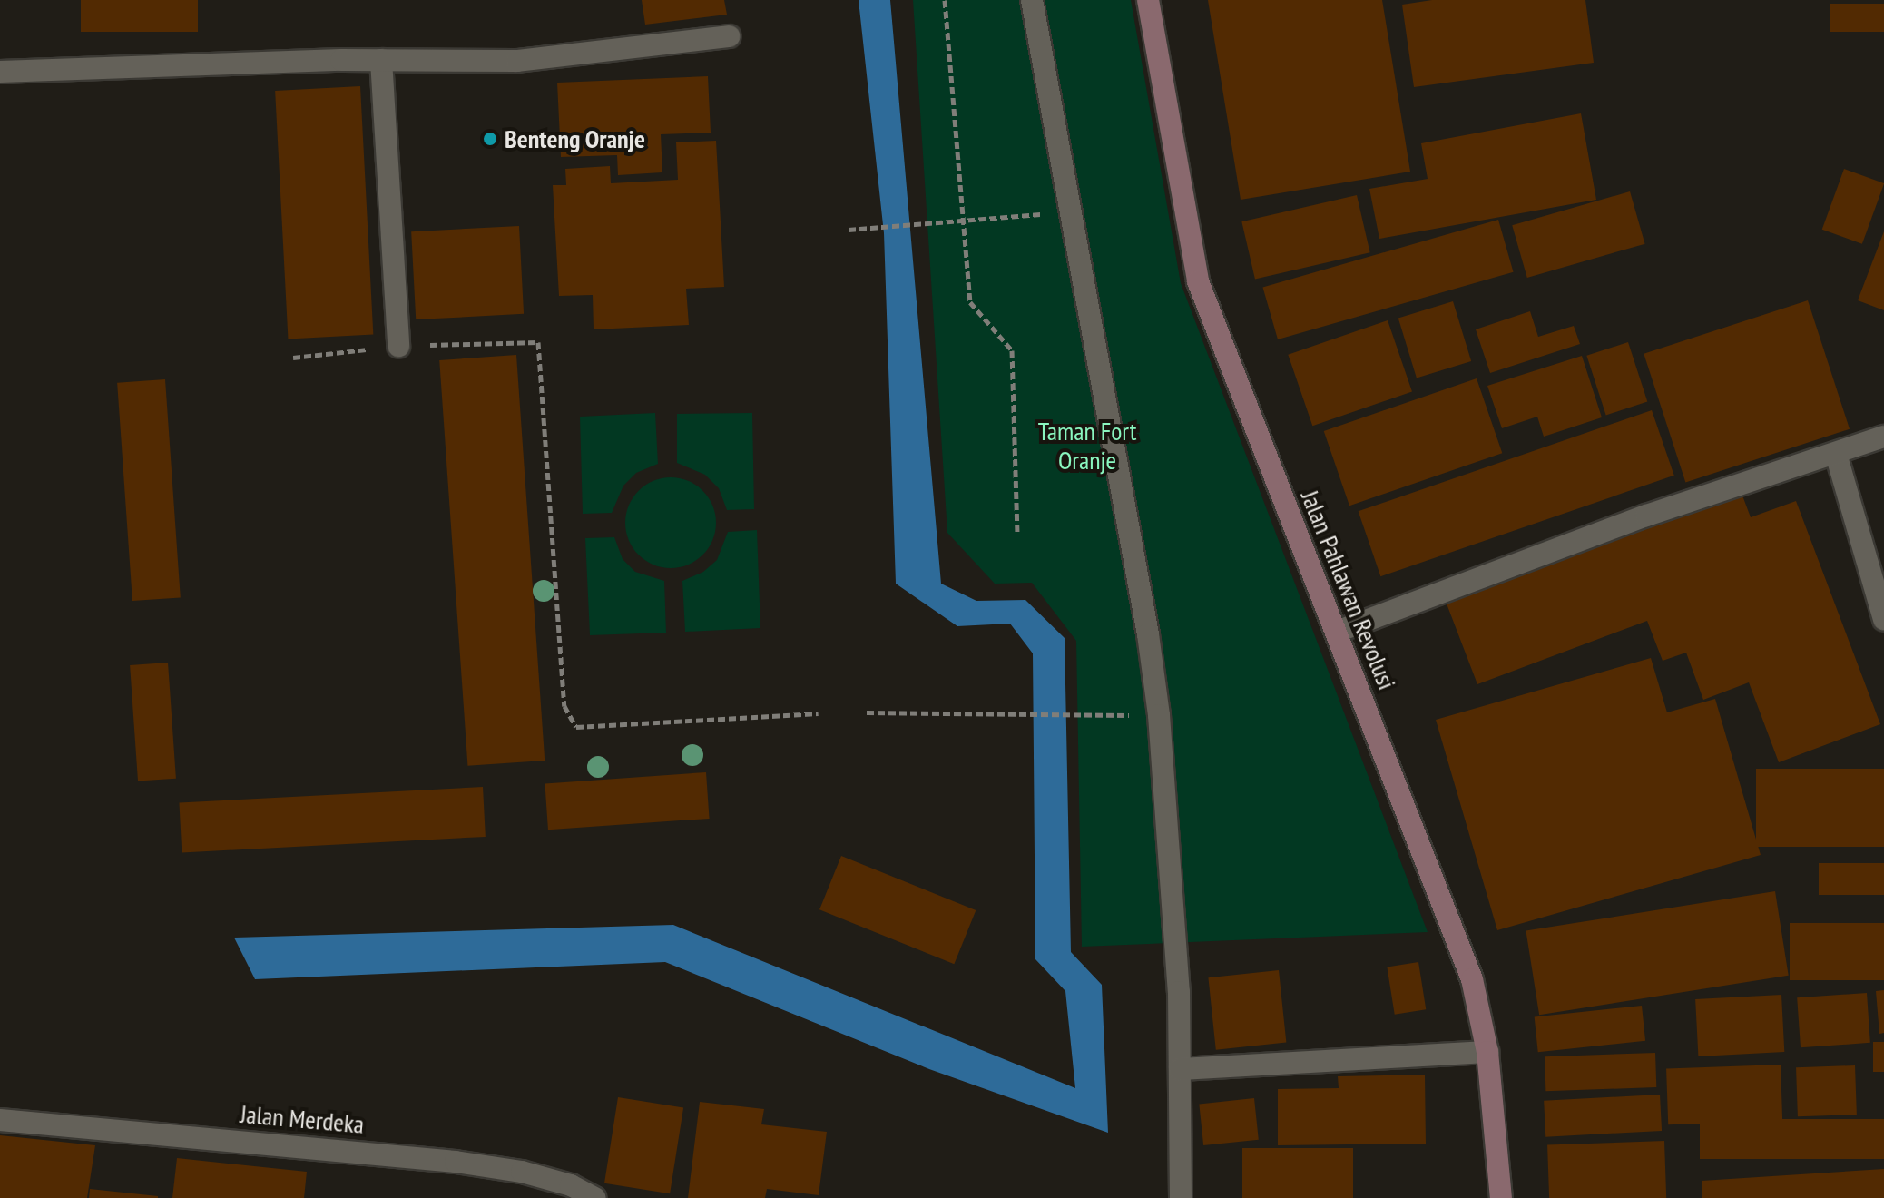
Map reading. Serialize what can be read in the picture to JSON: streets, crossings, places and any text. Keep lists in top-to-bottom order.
{
  "streets": {
    "street": ["Jalan Pahlawan Revolusi", "Jalan Merdeka"]
  },
  "parks": ["Taman Fort Oranje"],
  "places": ["Benteng Oranje"]
}
